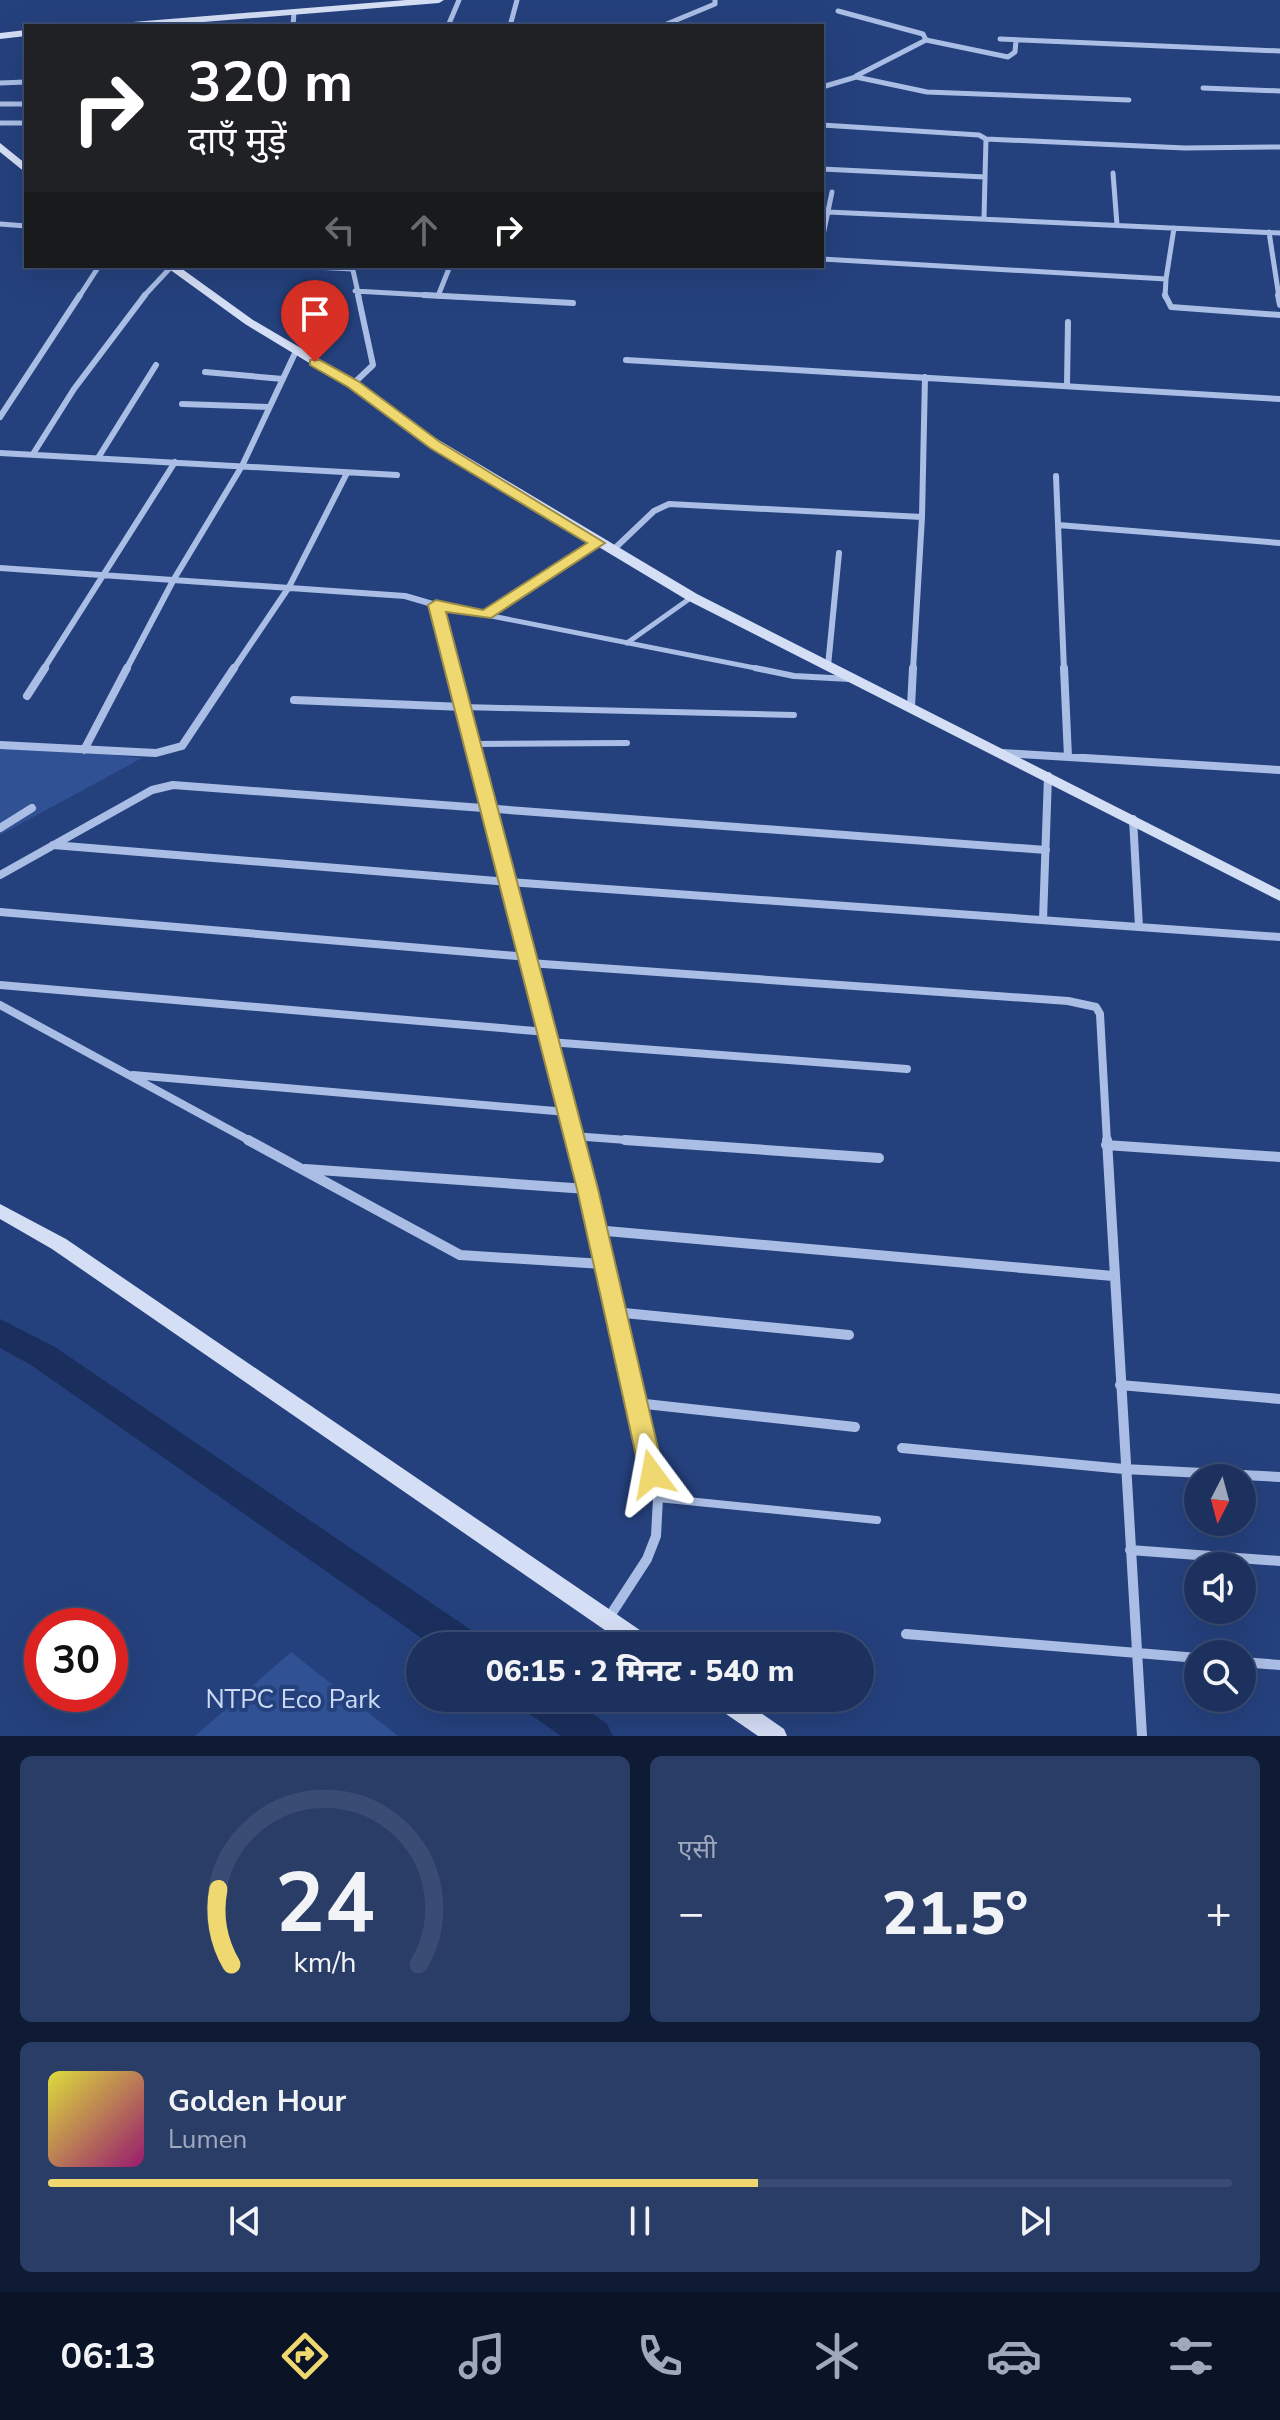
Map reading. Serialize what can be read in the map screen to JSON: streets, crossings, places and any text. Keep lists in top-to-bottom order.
{
  "parks": ["NTPC Eco Park"],
  "north": "bottom",
  "page": {
    "turn": ["320 m", "दाएँ मुड़ें"],
    "limit": "30",
    "trip": "06:15 · 2 मिनट · 540 m",
    "tile": "एसी",
    "heat": ["−", "21.5°", "+"],
    "song": ["Golden Hour", "Lumen"],
    "tabs": "06:13",
    "gauge": ["24", "km/h"]
  }
}
